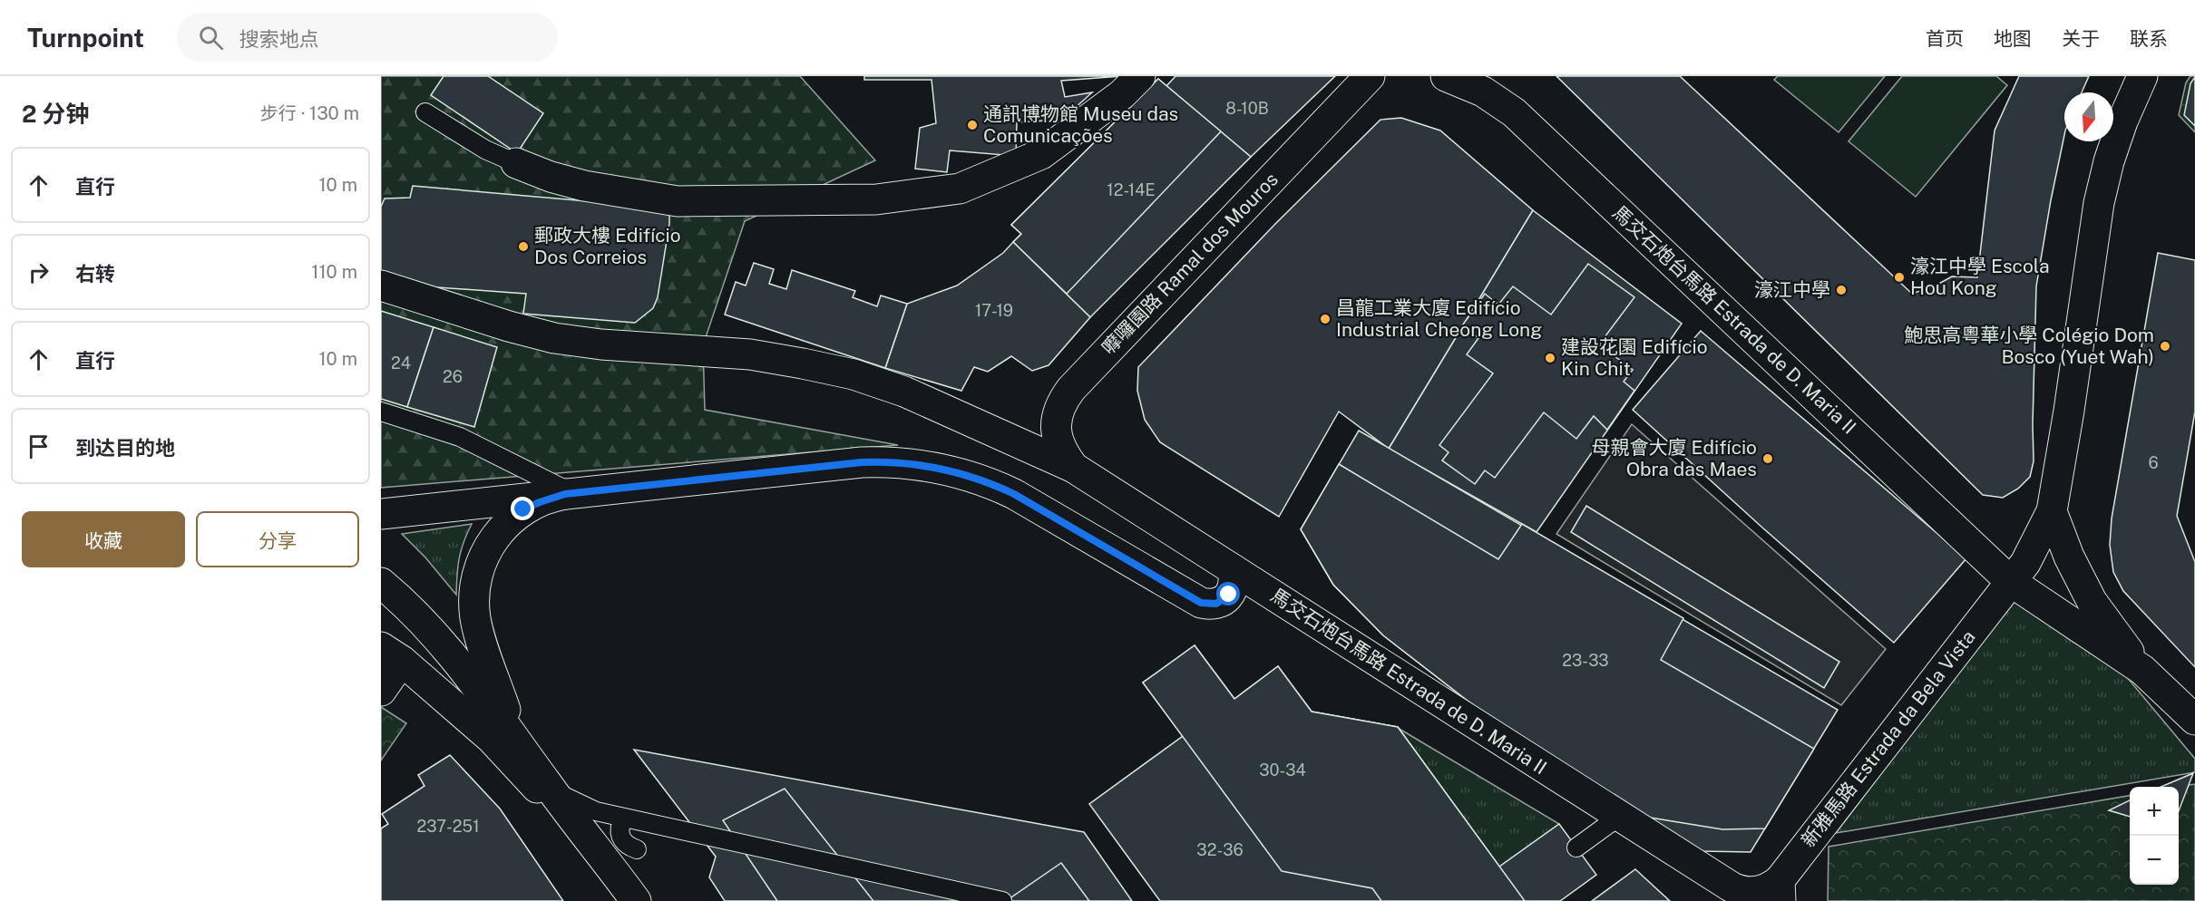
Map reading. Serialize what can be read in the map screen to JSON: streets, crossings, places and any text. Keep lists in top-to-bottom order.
{
  "streets": {
    "main road": ["嚤囉園路 Ramal dos Mouros", "馬交石炮台馬路 Estrada de D. Maria II", "新雅馬路 Estrada da Bela Vista"]
  },
  "crossings": [
    ["嚤囉園路 Ramal dos Mouros", "馬交石炮台馬路 Estrada de D. Maria II"],
    ["馬交石炮台馬路 Estrada de D. Maria II", "新雅馬路 Estrada da Bela Vista"]
  ],
  "places": [
    "通訊博物館 Museu das Comunicações",
    "郵政大樓 Edifício Dos Correios",
    "濠江中學 Escola Hou Kong",
    "濠江中學",
    "昌龍工業大廈 Edifício Industrial Cheong Long",
    "鮑思高粵華小學 Colégio Dom Bosco (Yuet Wah)",
    "建設花園 Edifício Kin Chit",
    "母親會大廈 Edifício Obra das Maes"
  ],
  "house_numbers": [
    "8-10B",
    "12-14E",
    "17-19",
    "24",
    "26",
    "6",
    "23-33",
    "30-34",
    "237-251",
    "32-36"
  ],
  "north": "bottom",
  "page": {
    "header": "Turnpoint",
    "search": "搜索地点",
    "nav": [
      "首页",
      "地图",
      "关于",
      "联系"
    ],
    "heading": ["2 分钟", "步行 · 130 m"],
    "list": [
      ["直行", "10 m"],
      ["右转", "110 m"],
      ["直行", "10 m"],
      "到达目的地"
    ],
    "buttons": ["收藏", "分享"],
    "map_buttons": ["+", "−"]
  }
}
